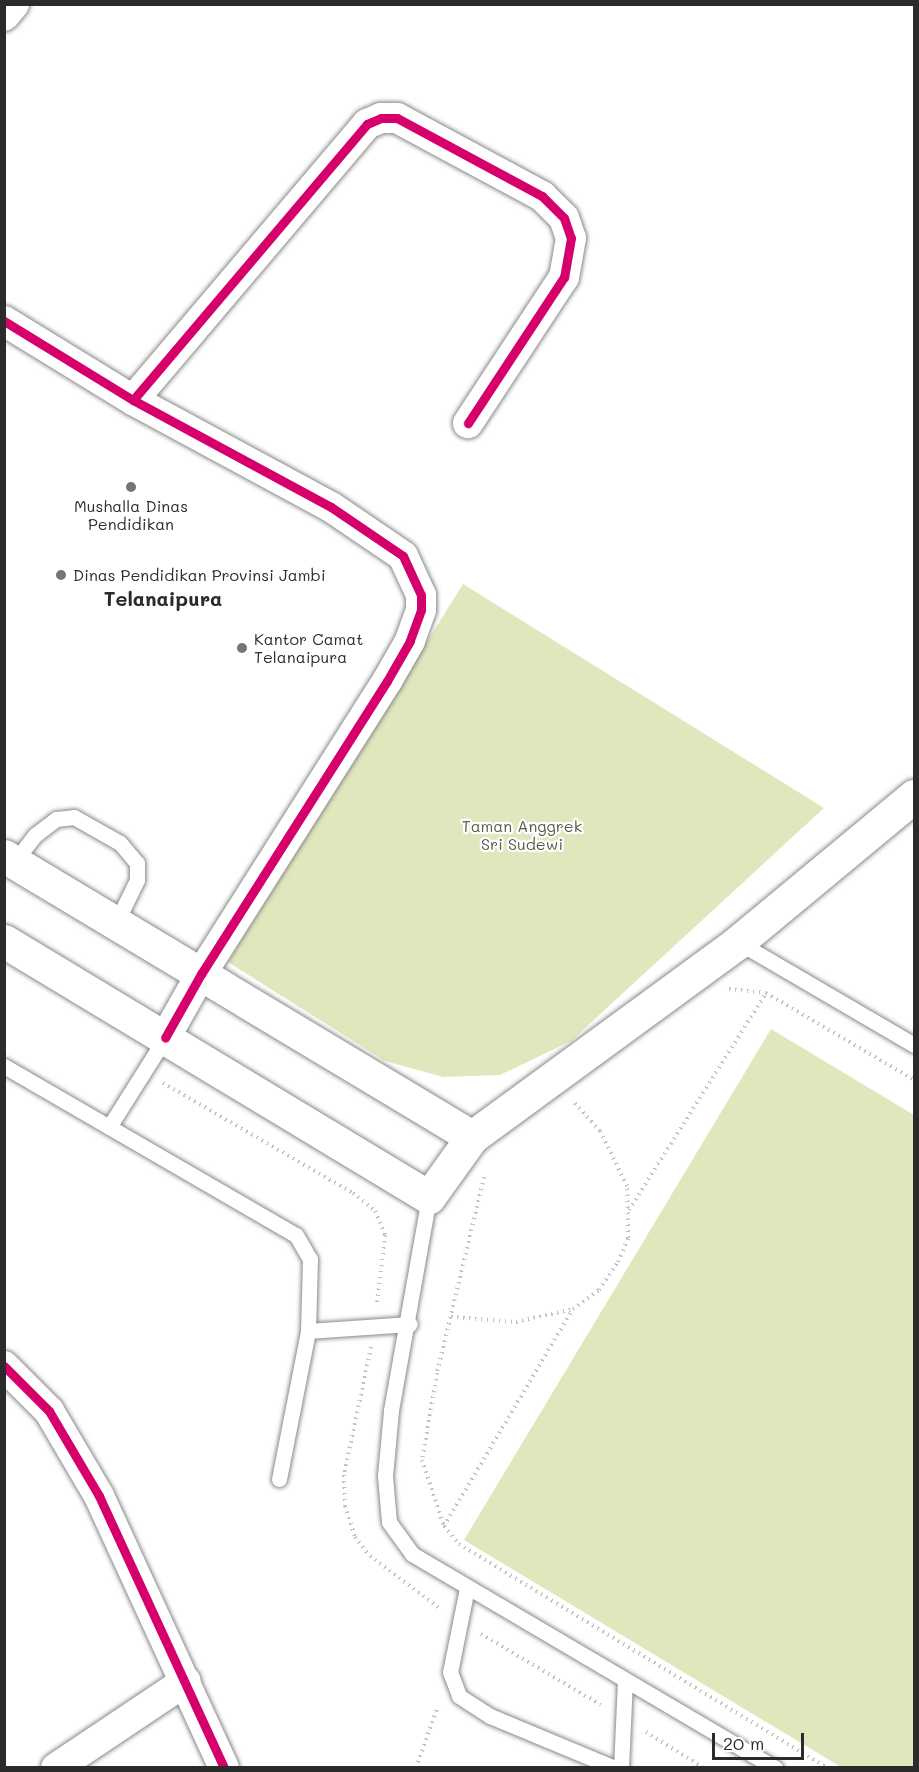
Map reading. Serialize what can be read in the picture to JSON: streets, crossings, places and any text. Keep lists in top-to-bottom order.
{
  "districts": ["Telanaipura"],
  "parks": ["Taman Anggrek Sri Sudewi"],
  "places": ["Mushalla Dinas Pendidikan", "Dinas Pendidikan Provinsi Jambi", "Kantor Camat Telanaipura"],
  "scale_bar": "20 m"
}
